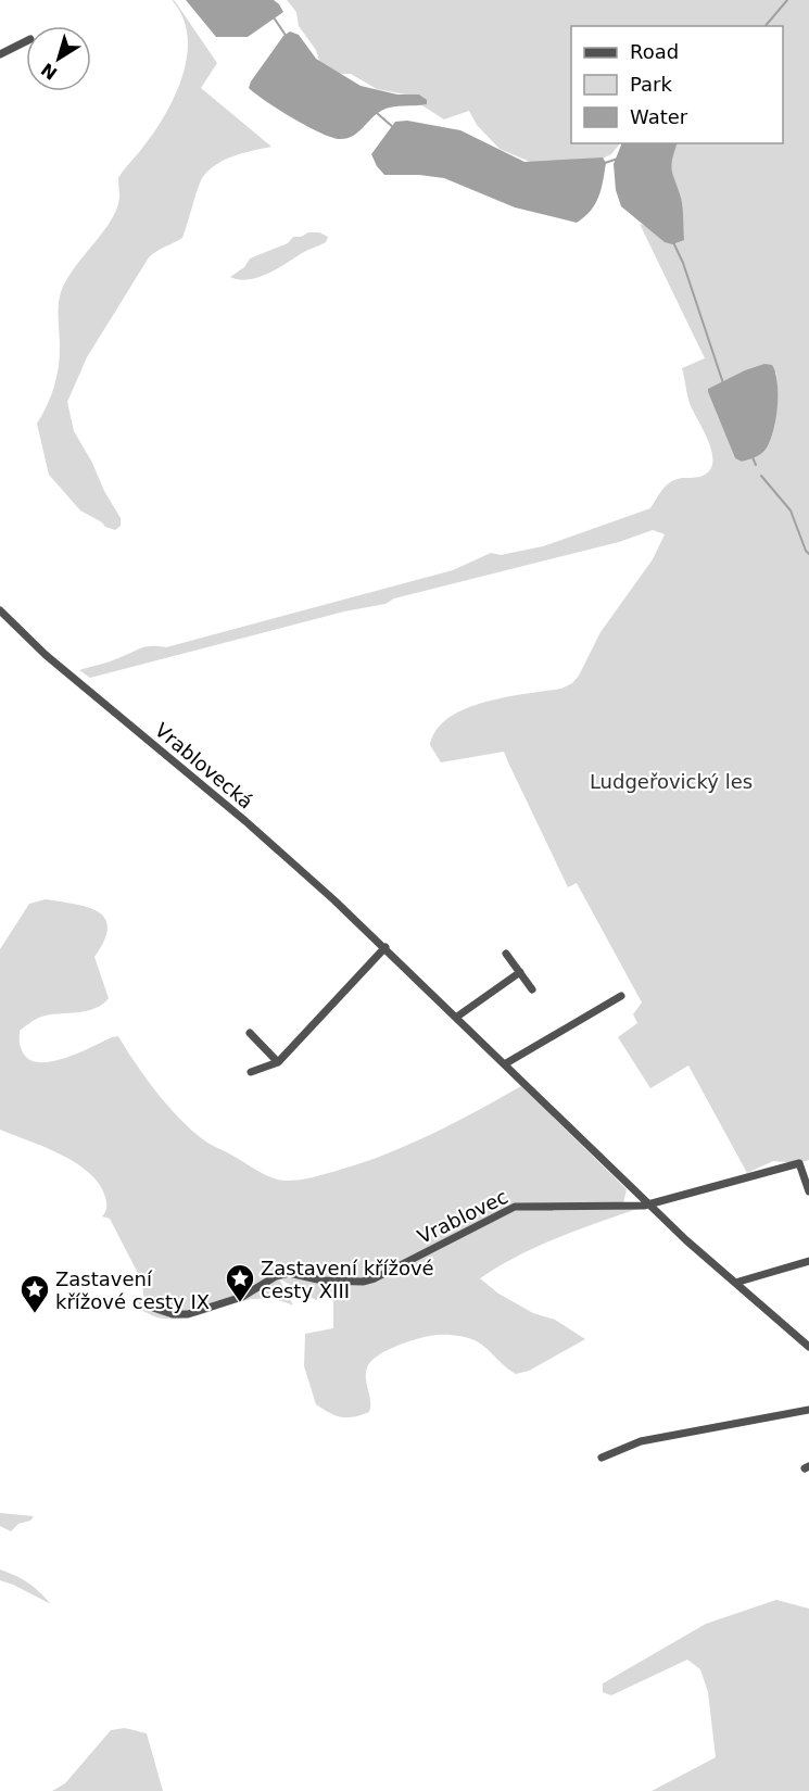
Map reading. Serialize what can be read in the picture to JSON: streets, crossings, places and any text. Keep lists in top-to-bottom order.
{
  "streets": {
    "street": ["Vrablovecká", "Vrablovec"]
  },
  "parks": ["Ludgeřovický les"],
  "places": {
    "place": ["Zastavení křížové cesty XIII", "Zastavení křížové cesty IX"]
  },
  "legend": ["Road", "Park", "Water"],
  "north": "bottom left"
}
